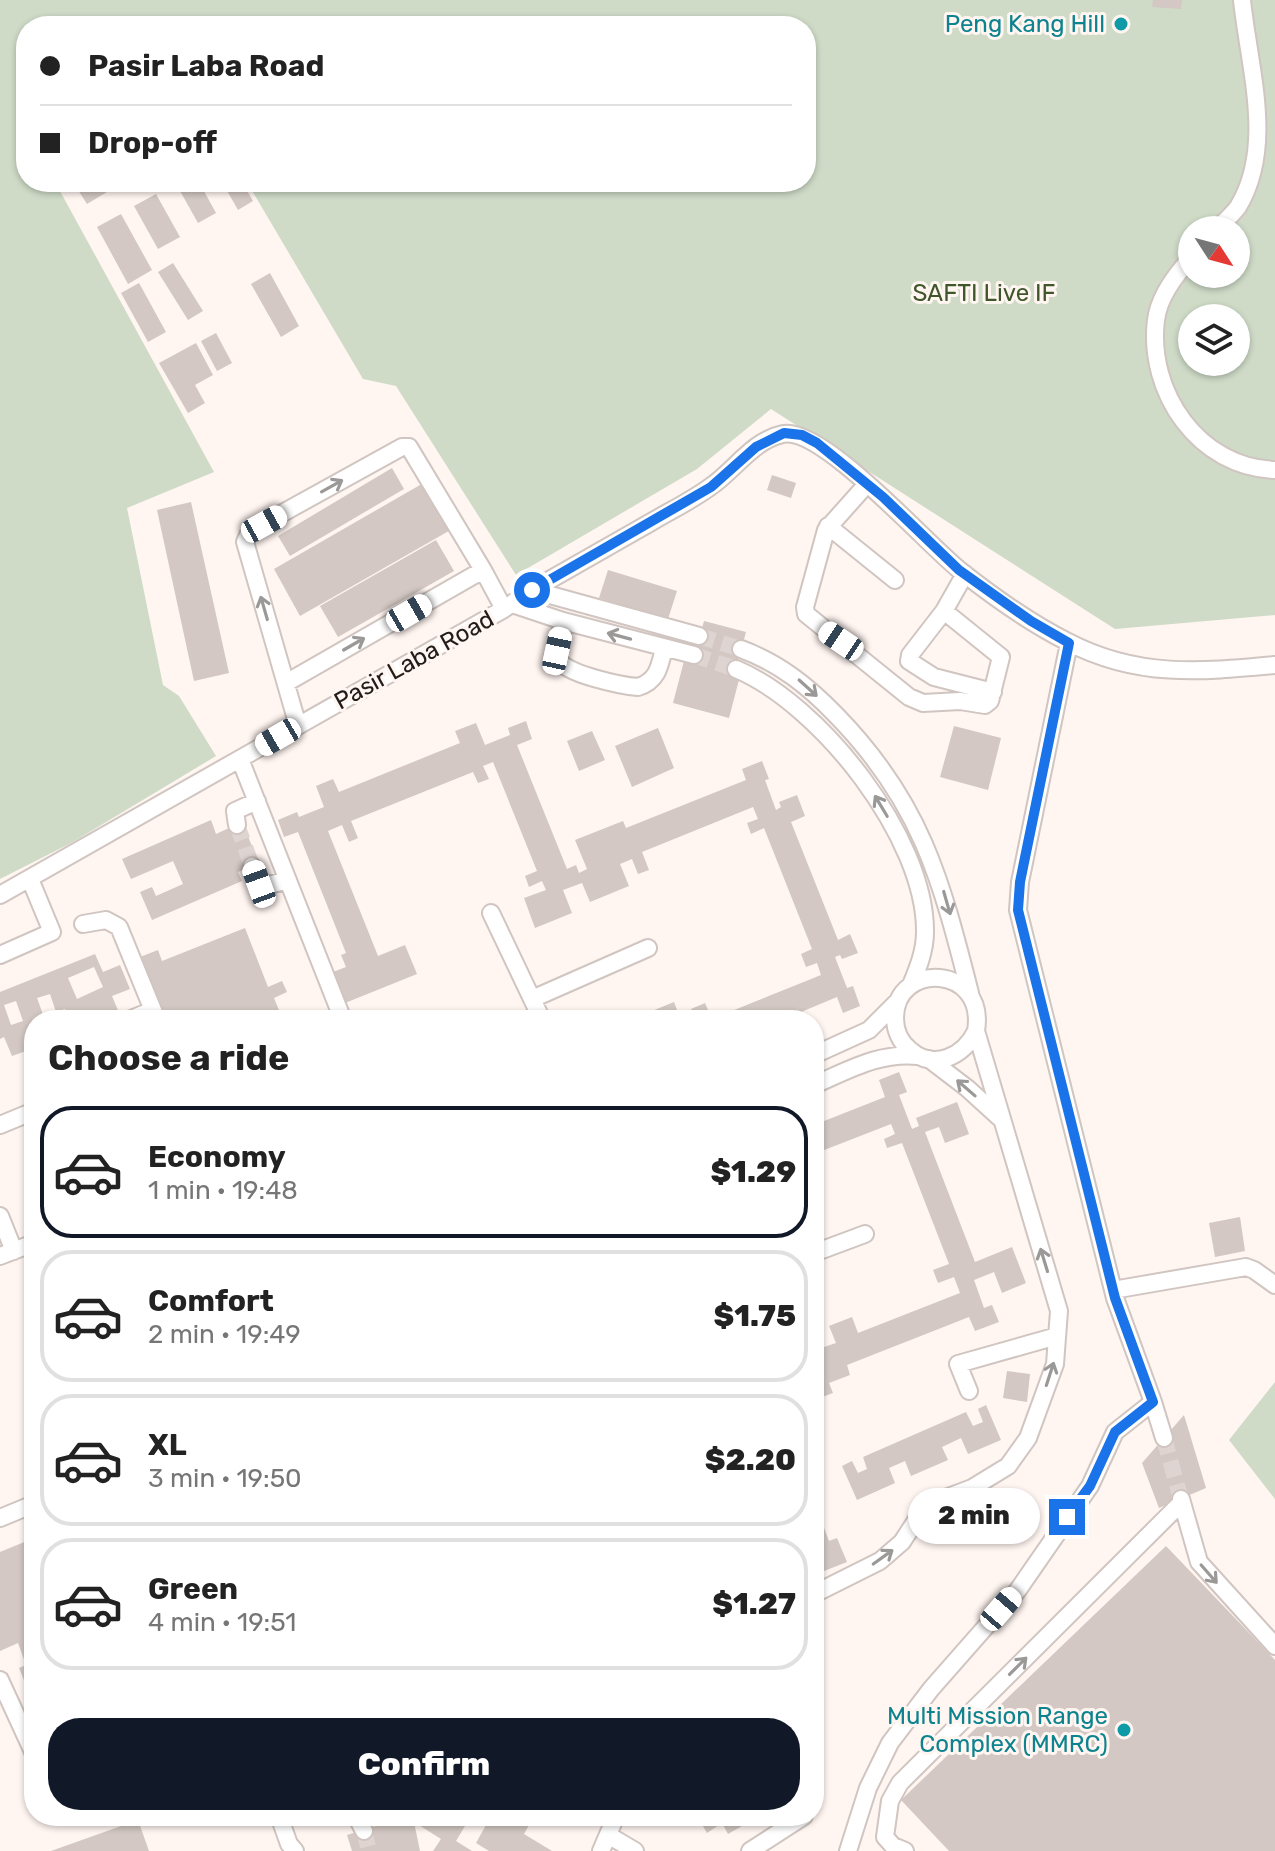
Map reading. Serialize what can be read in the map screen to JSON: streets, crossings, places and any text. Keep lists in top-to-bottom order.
{
  "streets": {
    "street": ["Pasir Laba Road"]
  },
  "parks": ["SAFTI Live IF"],
  "places": ["Peng Kang Hill", "Multi Mission Range Complex (MMRC)"],
  "north": "bottom right",
  "page": {
    "banner": ["Pasir Laba Road", "Drop-off"],
    "heading": "Choose a ride",
    "list": [
      {
        "name": "Economy",
        "note": "1 min · 19:48",
        "value": "$1.29"
      },
      {
        "name": "Comfort",
        "note": "2 min · 19:49",
        "value": "$1.75"
      },
      {
        "name": "XL",
        "note": "3 min · 19:50",
        "value": "$2.20"
      },
      {
        "name": "Green",
        "note": "4 min · 19:51",
        "value": "$1.27"
      }
    ],
    "bubble": "2 min",
    "buttons": "Confirm"
  }
}
